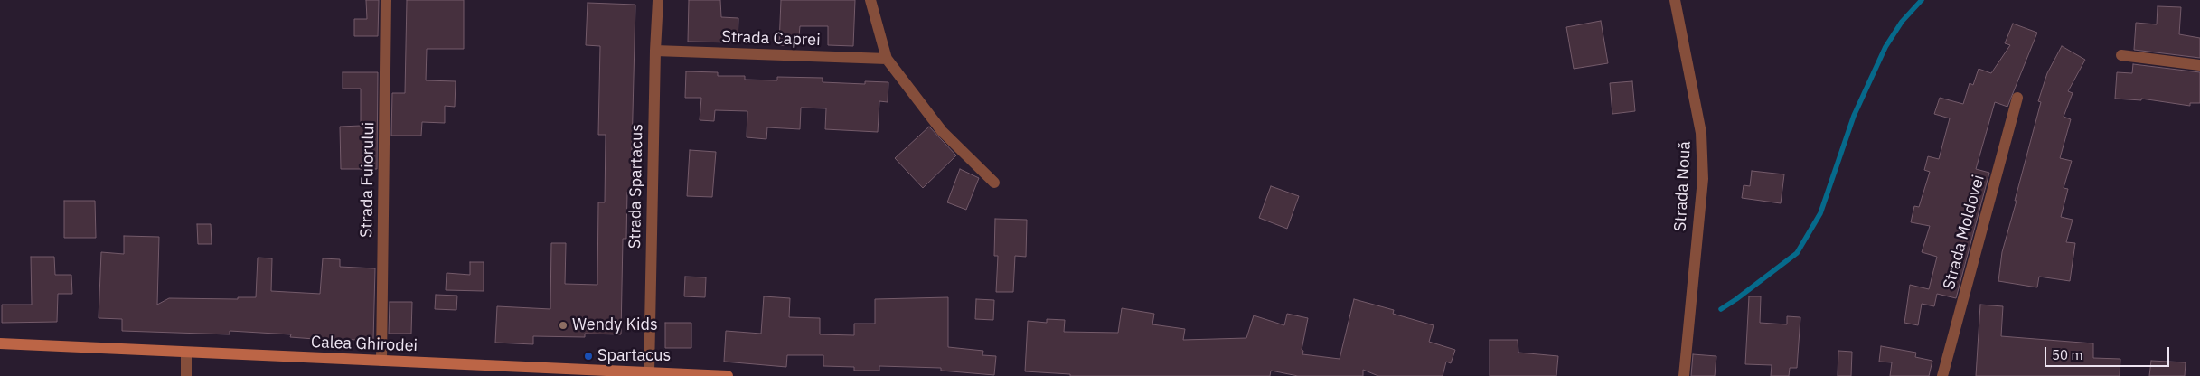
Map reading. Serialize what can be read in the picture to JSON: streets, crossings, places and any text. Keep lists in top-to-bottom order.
{
  "streets": {
    "street": [
      "Strada Caprei",
      "Strada Fuiorului",
      "Strada Spartacus",
      "Strada Nouă",
      "Strada Moldovei",
      "Calea Ghirodei"
    ]
  },
  "crossings": [
    ["Strada Caprei", "Strada Spartacus"],
    ["Strada Fuiorului", "Calea Ghirodei"],
    ["Strada Spartacus", "Calea Ghirodei"]
  ],
  "places": ["Wendy Kids", "Spartacus"],
  "scale_bar": "50 m"
}
